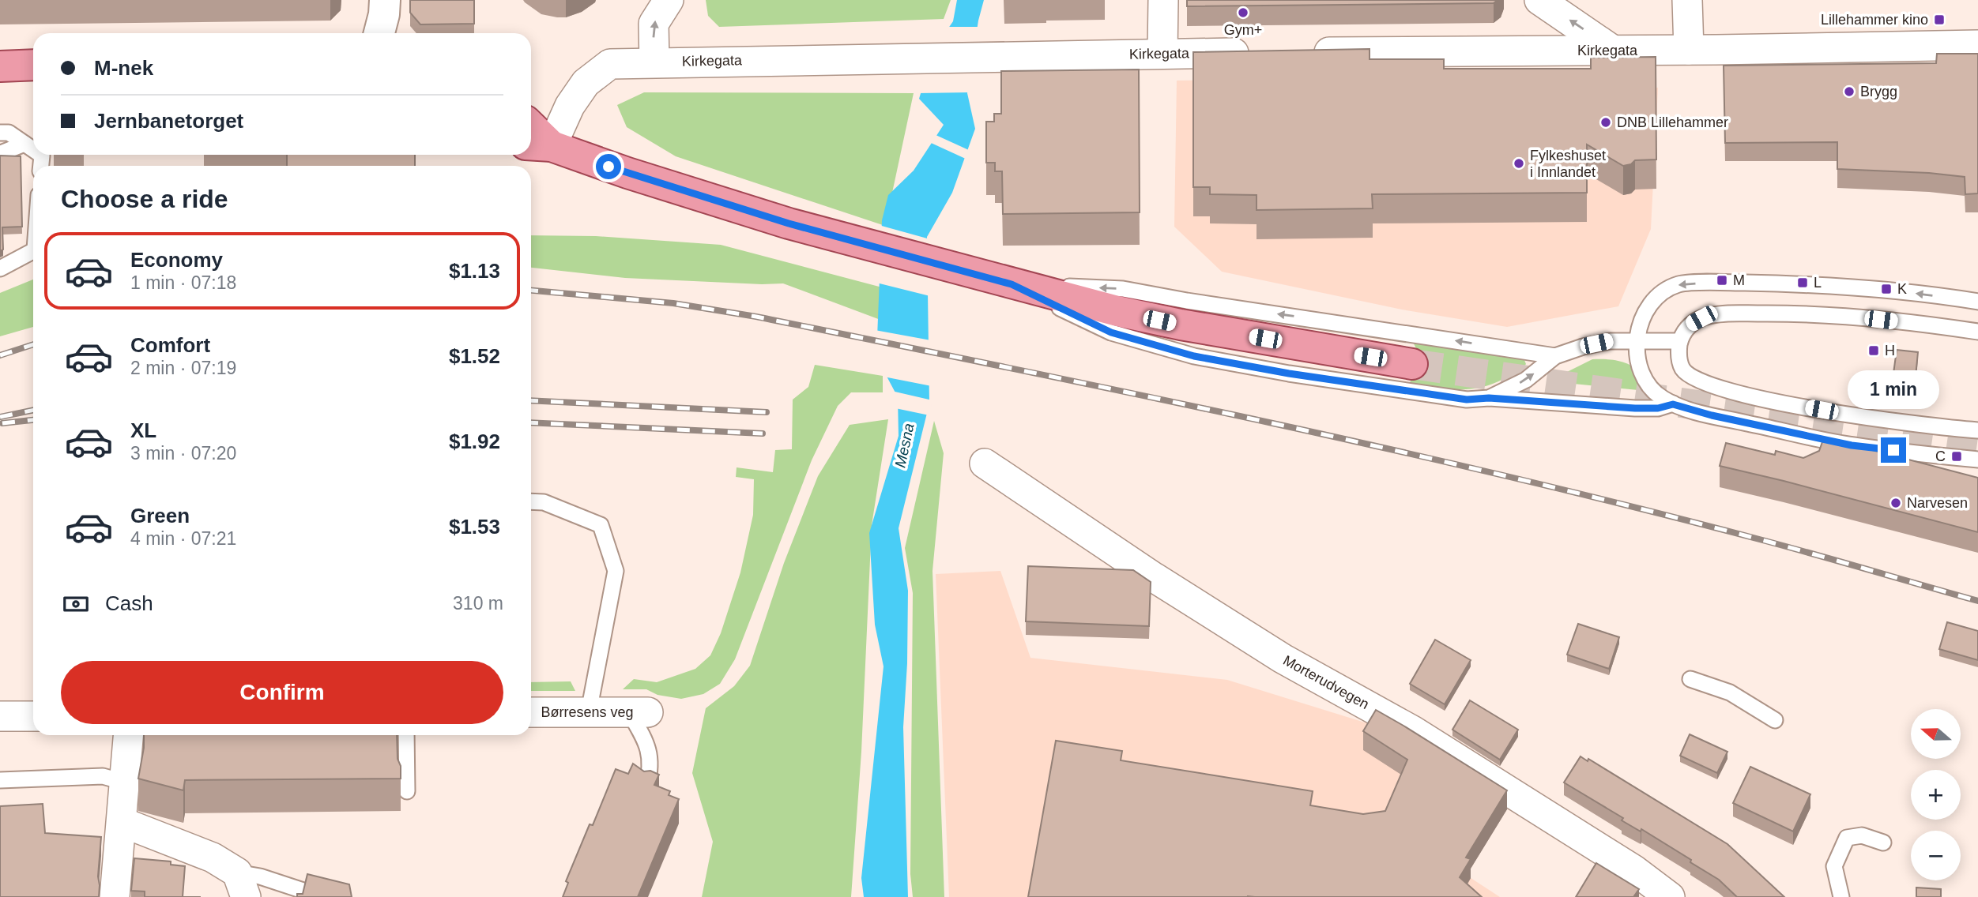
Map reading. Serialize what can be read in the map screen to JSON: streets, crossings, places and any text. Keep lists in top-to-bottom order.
{
  "streets": {
    "street": ["Kirkegata", "Morterudvegen", "Børresens veg"]
  },
  "water": ["Mesna"],
  "places": {
    "other": [
      "Gym+",
      "Brygg",
      "DNB Lillehammer",
      "Fylkeshuset i Innlandet",
      "Narvesen"
    ],
    "transit": [
      "Lillehammer kino",
      "M",
      "L",
      "K",
      "H",
      "C"
    ]
  },
  "north": "left",
  "page": {
    "banner": ["M-nek", "Jernbanetorget"],
    "heading": "Choose a ride",
    "list": [
      {
        "name": "Economy",
        "note": "1 min · 07:18",
        "value": "$1.13"
      },
      {
        "name": "Comfort",
        "note": "2 min · 07:19",
        "value": "$1.52"
      },
      {
        "name": "XL",
        "note": "3 min · 07:20",
        "value": "$1.92"
      },
      {
        "name": "Green",
        "note": "4 min · 07:21",
        "value": "$1.53"
      }
    ],
    "bubble": "1 min",
    "pay": ["Cash", "310 m"],
    "buttons": "Confirm",
    "map_buttons": ["+", "−"]
  }
}
